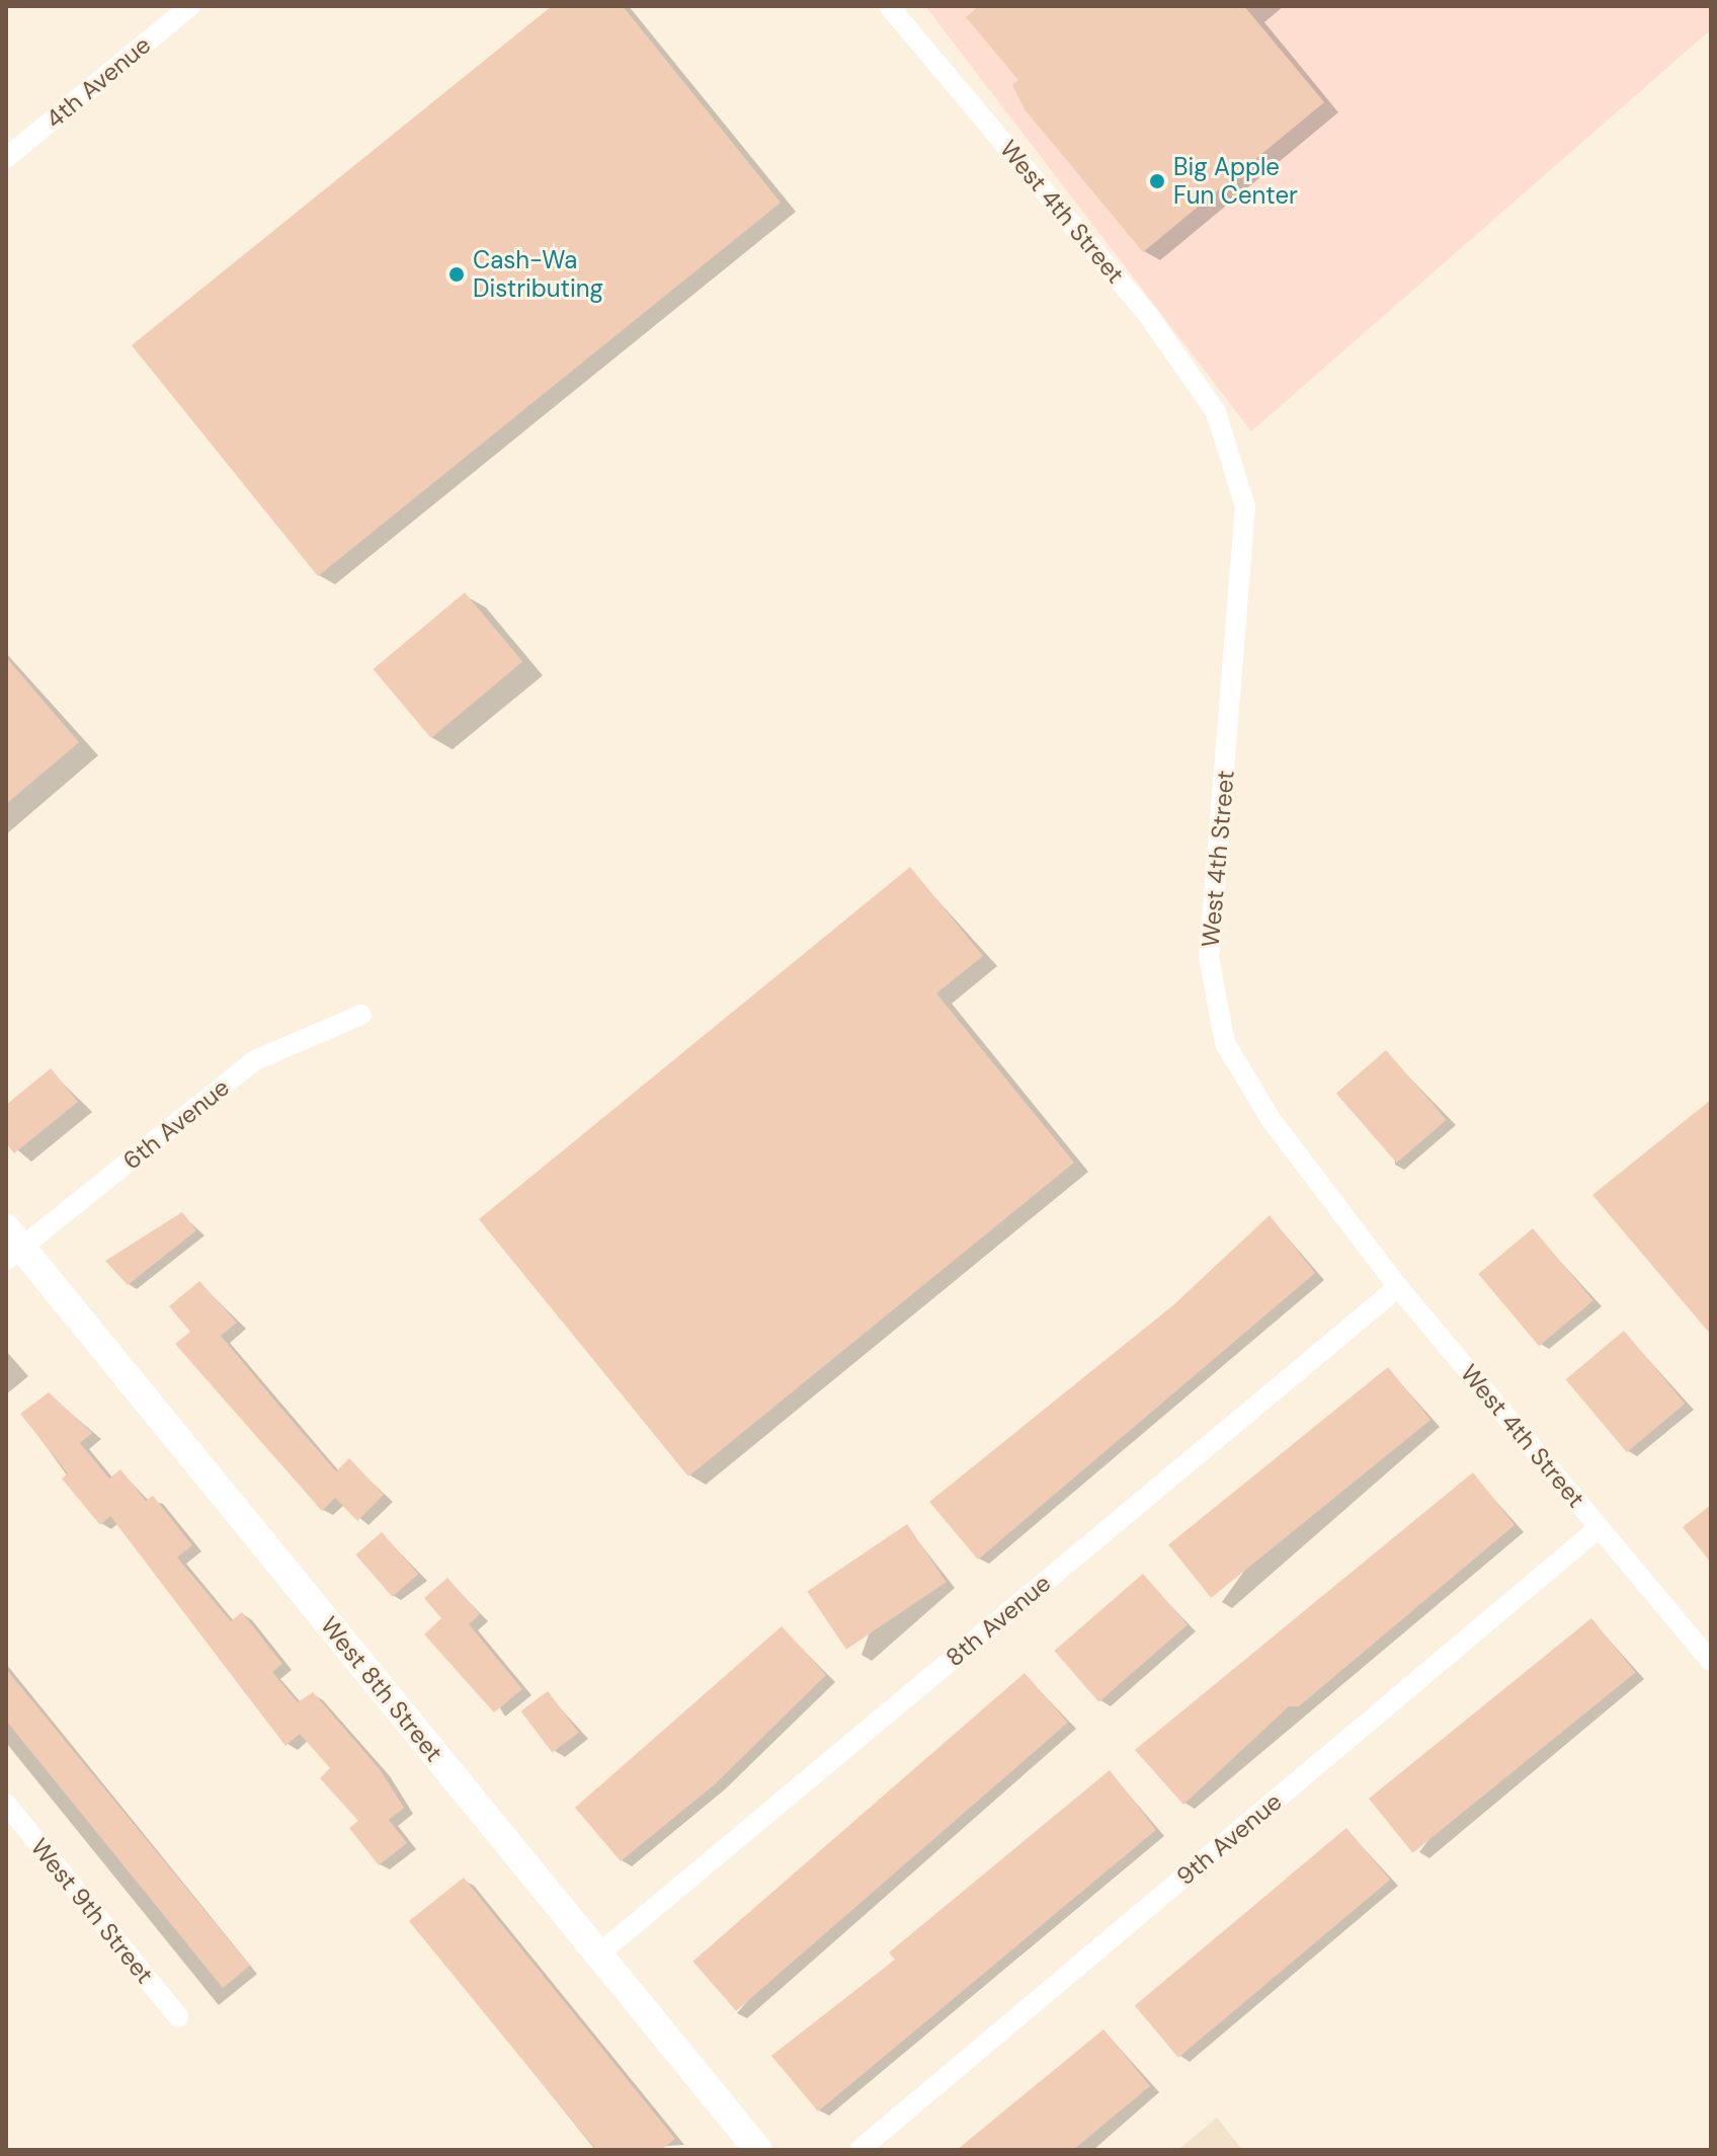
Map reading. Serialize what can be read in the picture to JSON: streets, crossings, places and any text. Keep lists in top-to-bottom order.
{
  "streets": {
    "street": [
      "4th Avenue",
      "West 4th Street",
      "6th Avenue",
      "8th Avenue",
      "West 8th Street",
      "9th Avenue",
      "West 9th Street"
    ]
  },
  "crossings": [
    ["West 4th Street", "8th Avenue"],
    ["West 4th Street", "9th Avenue"],
    ["6th Avenue", "West 8th Street"],
    ["8th Avenue", "West 8th Street"]
  ],
  "places": ["Big Apple Fun Center", "Cash-Wa Distributing"]
}
